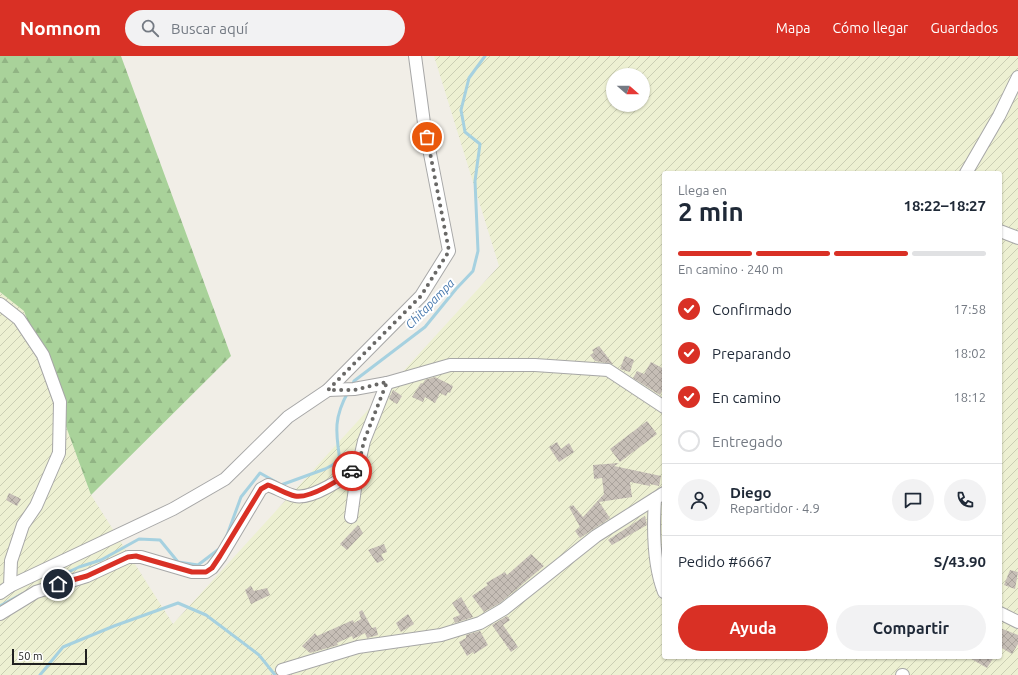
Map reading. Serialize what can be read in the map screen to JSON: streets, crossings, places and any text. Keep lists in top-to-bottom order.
{
  "water": ["Chitapampa"],
  "scale_bar": "50 m",
  "north": "right",
  "page": {
    "header": "Nomnom",
    "search": "Buscar aquí",
    "nav": ["Mapa", "Cómo llegar", "Guardados"],
    "heading": ["2 min", "Llega en", "18:22–18:27"],
    "panel": [
      "Diego",
      "Repartidor · 4.9",
      "Pedido #6667",
      "S/43.90"
    ],
    "bar": "En camino · 240 m",
    "list": [
      ["Confirmado", "17:58"],
      ["Preparando", "18:02"],
      ["En camino", "18:12"],
      "Entregado"
    ],
    "buttons": ["Ayuda", "Compartir"],
    "scale": "50 m"
  }
}
